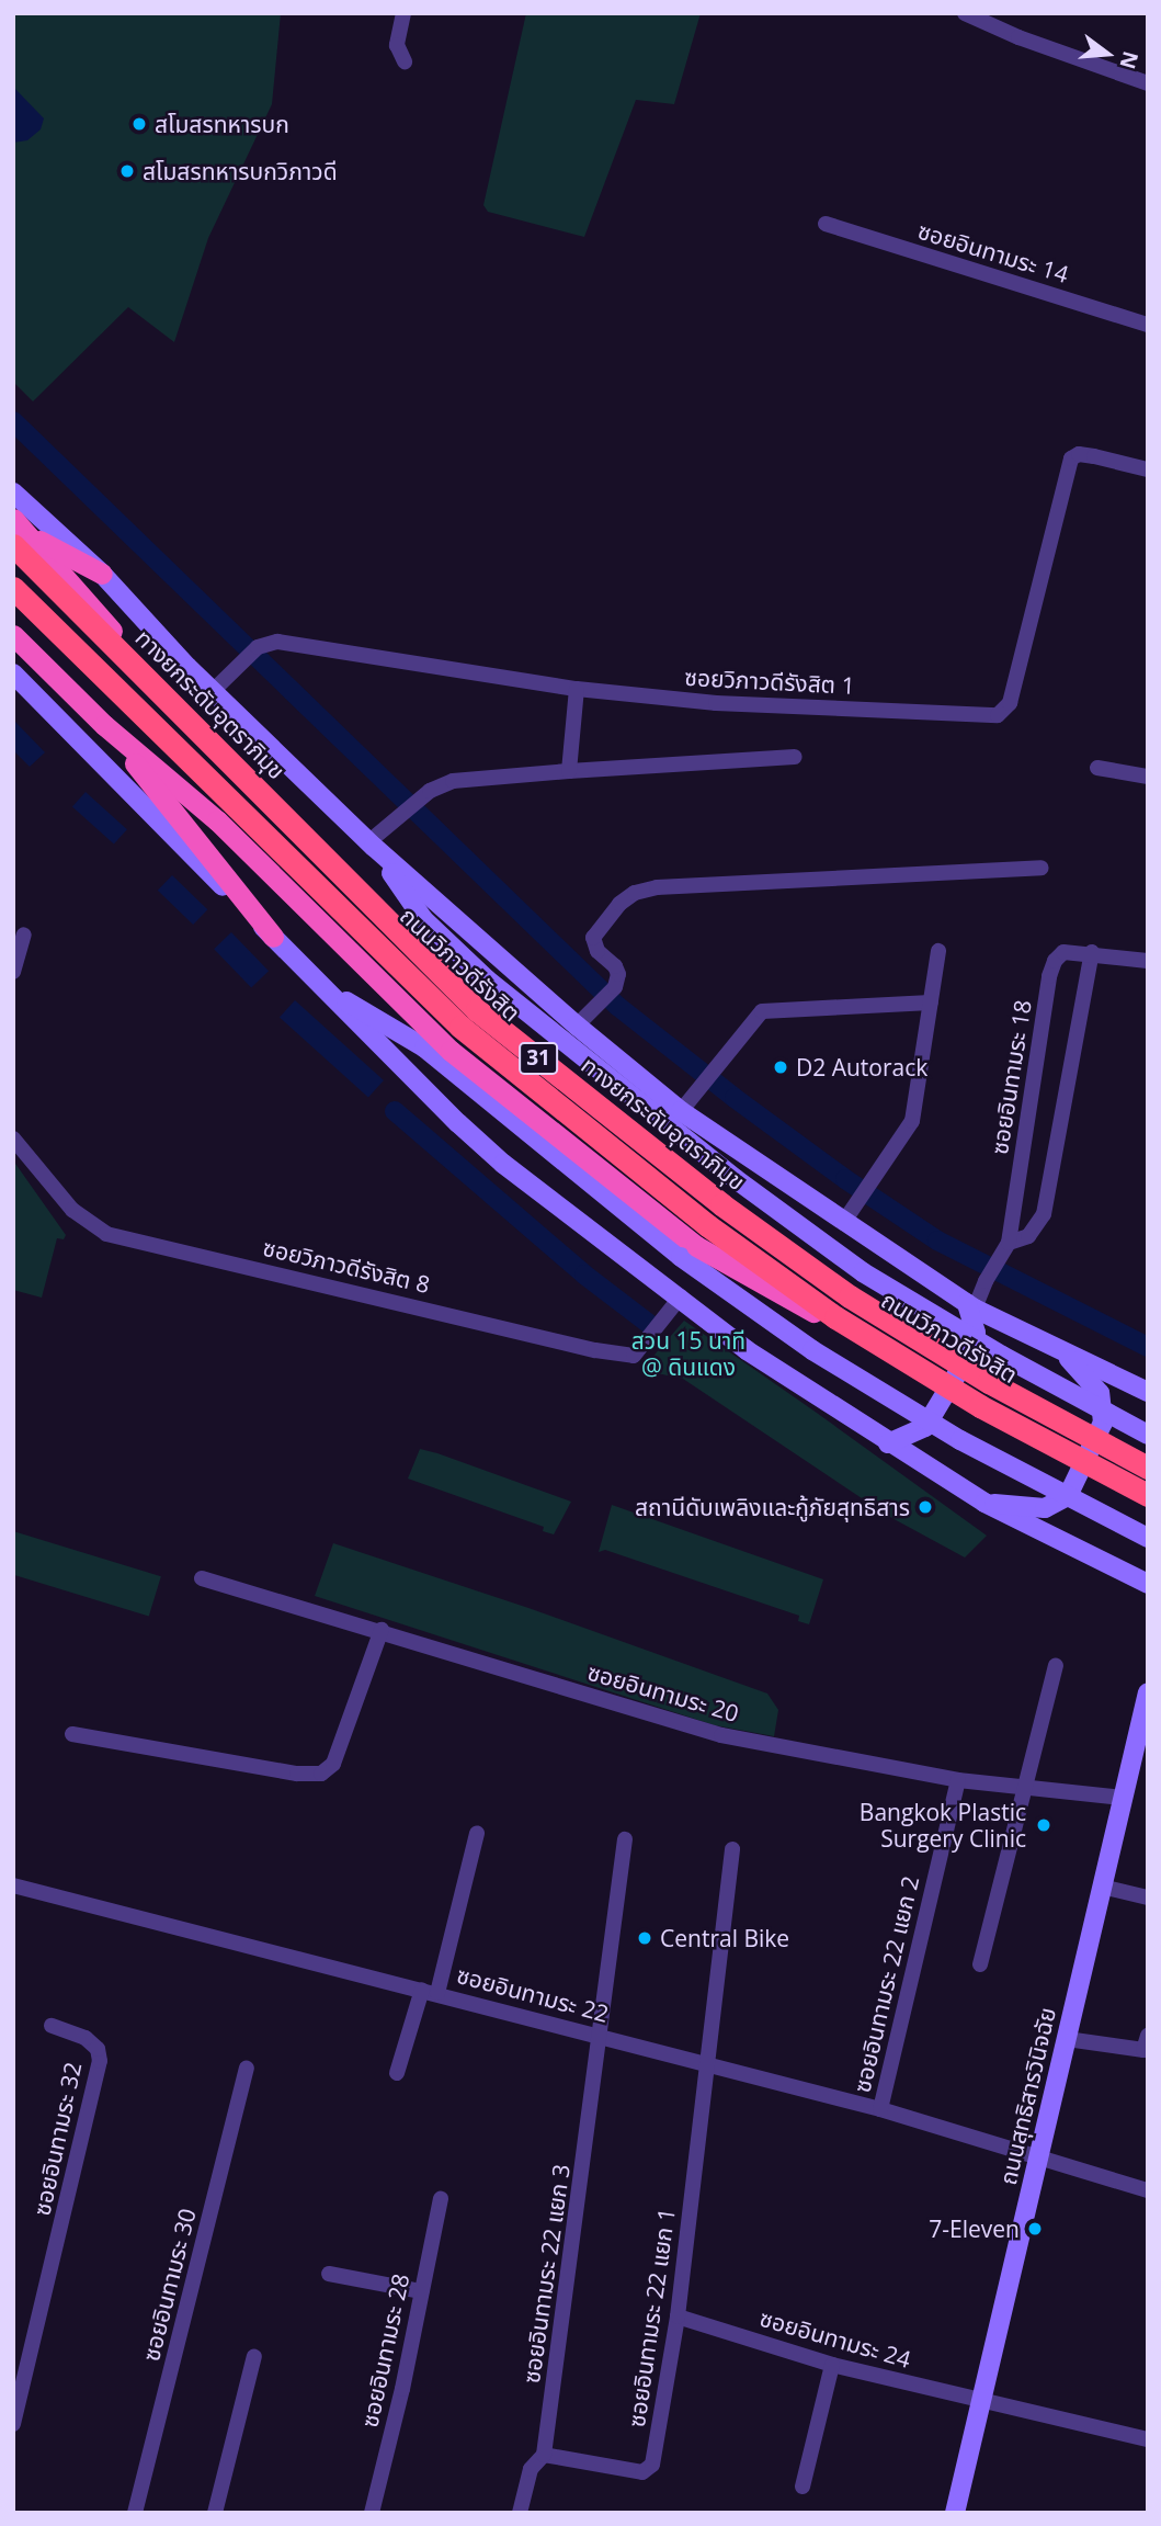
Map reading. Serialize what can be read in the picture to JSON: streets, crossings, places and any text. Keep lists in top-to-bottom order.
{
  "streets": {
    "highway": ["ทางยกระดับอุตราภิมุข", "ถนนวิภาวดีรังสิต", "31"],
    "main road": ["ถนนสุทธิสารวินิจฉัย"],
    "street": [
      "ซอยอินทามระ 14",
      "ซอยวิภาวดีรังสิต 1",
      "ซอยอินทามระ 18",
      "ซอยวิภาวดีรังสิต 8",
      "ซอยอินทามระ 20",
      "ซอยอินทามระ 22 แยก 2",
      "ซอยอินทามระ 22",
      "ซอยอินทามระ 32",
      "ซอยอินทามระ 22 แยก 3",
      "ซอยอินทามระ 30",
      "ซอยอินทามระ 22 แยก 1",
      "ซอยอินทามระ 24",
      "ซอยอินทามระ 28"
    ]
  },
  "crossings": [
    ["ซอยวิภาวดีรังสิต 1", "ถนนวิภาวดีรังสิต"],
    ["ทางยกระดับอุตราภิมุข", "ถนนวิภาวดีรังสิต"],
    ["ถนนวิภาวดีรังสิต", "31"],
    ["ถนนวิภาวดีรังสิต", "ซอยอินทามระ 18"],
    ["31", "ซอยวิภาวดีรังสิต 8"],
    ["ซอยอินทามระ 20", "ซอยอินทามระ 22 แยก 2"],
    ["ซอยอินทามระ 20", "ถนนสุทธิสารวินิจฉัย"],
    ["ซอยอินทามระ 22 แยก 2", "ซอยอินทามระ 22"],
    ["ซอยอินทามระ 22", "ถนนสุทธิสารวินิจฉัย"],
    ["ซอยอินทามระ 22", "ซอยอินทามระ 22 แยก 3"],
    ["ซอยอินทามระ 22", "ซอยอินทามระ 22 แยก 1"],
    ["ถนนสุทธิสารวินิจฉัย", "ซอยอินทามระ 24"],
    ["ซอยอินทามระ 22 แยก 3", "ซอยอินทามระ 22 แยก 1"],
    ["ซอยอินทามระ 22 แยก 1", "ซอยอินทามระ 24"]
  ],
  "parks": ["สวน 15 นาที @ ดินแดง"],
  "places": [
    "สโมสรทหารบก",
    "สโมสรทหารบกวิภาวดี",
    "D2 Autorack",
    "สถานีดับเพลิงและกู้ภัยสุทธิสาร",
    "Bangkok Plastic Surgery Clinic",
    "Central Bike",
    "7-Eleven"
  ],
  "north": "right"
}
